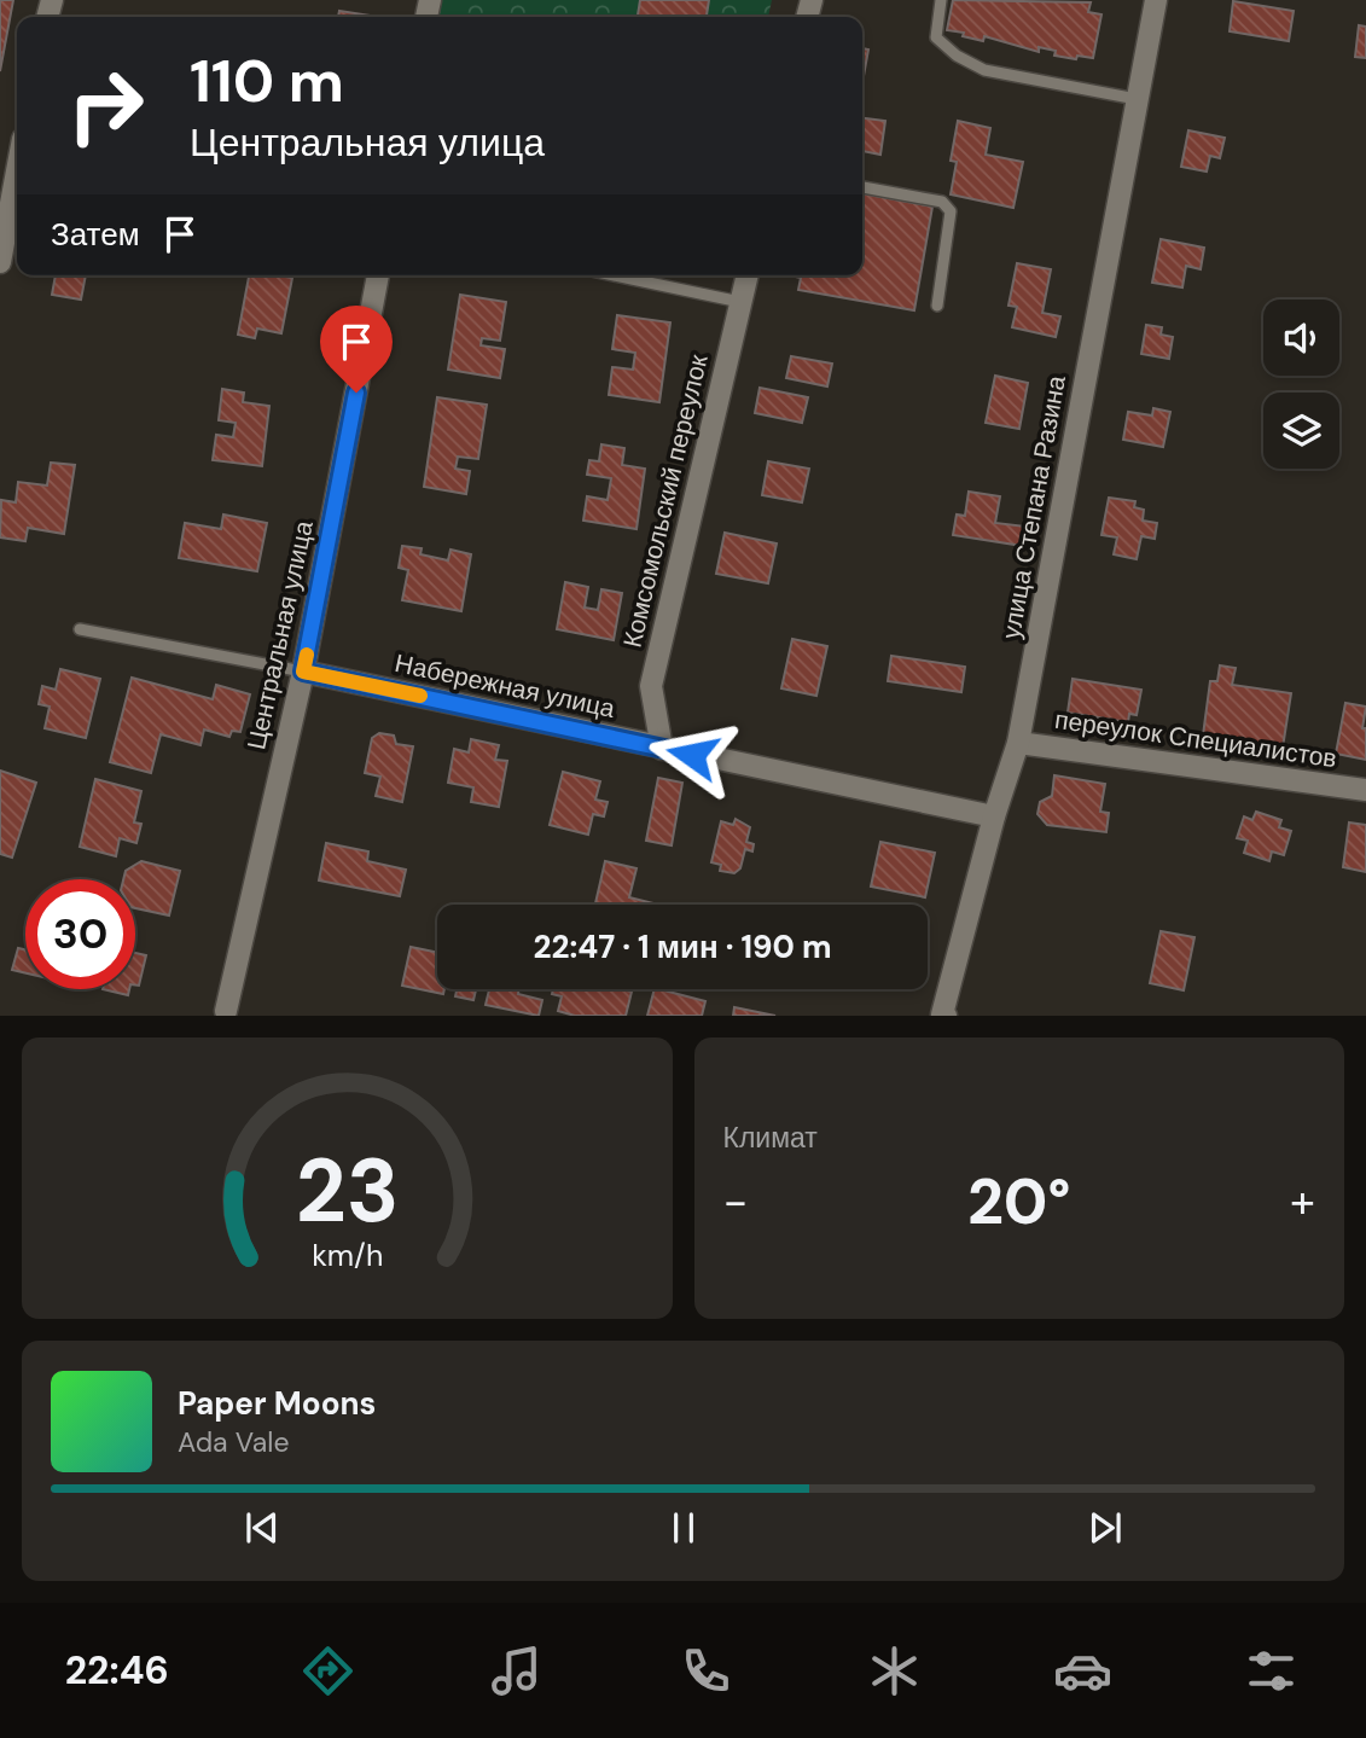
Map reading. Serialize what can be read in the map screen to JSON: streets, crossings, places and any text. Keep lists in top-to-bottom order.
{
  "streets": {
    "street": [
      "Комсомольский переулок",
      "улица Степана Разина",
      "Центральная улица",
      "Набережная улица",
      "переулок Специалистов"
    ]
  },
  "crossings": [
    ["Комсомольский переулок", "Набережная улица"],
    ["улица Степана Разина", "Набережная улица"],
    ["улица Степана Разина", "переулок Специалистов"],
    ["Центральная улица", "Набережная улица"]
  ],
  "page": {
    "turn": ["110 m", "Центральная улица"],
    "then": "Затем",
    "limit": "30",
    "trip": "22:47 · 1 мин · 190 m",
    "tile": "Климат",
    "heat": ["−", "20°", "+"],
    "song": ["Paper Moons", "Ada Vale"],
    "tabs": "22:46",
    "gauge": ["23", "km/h"]
  }
}
